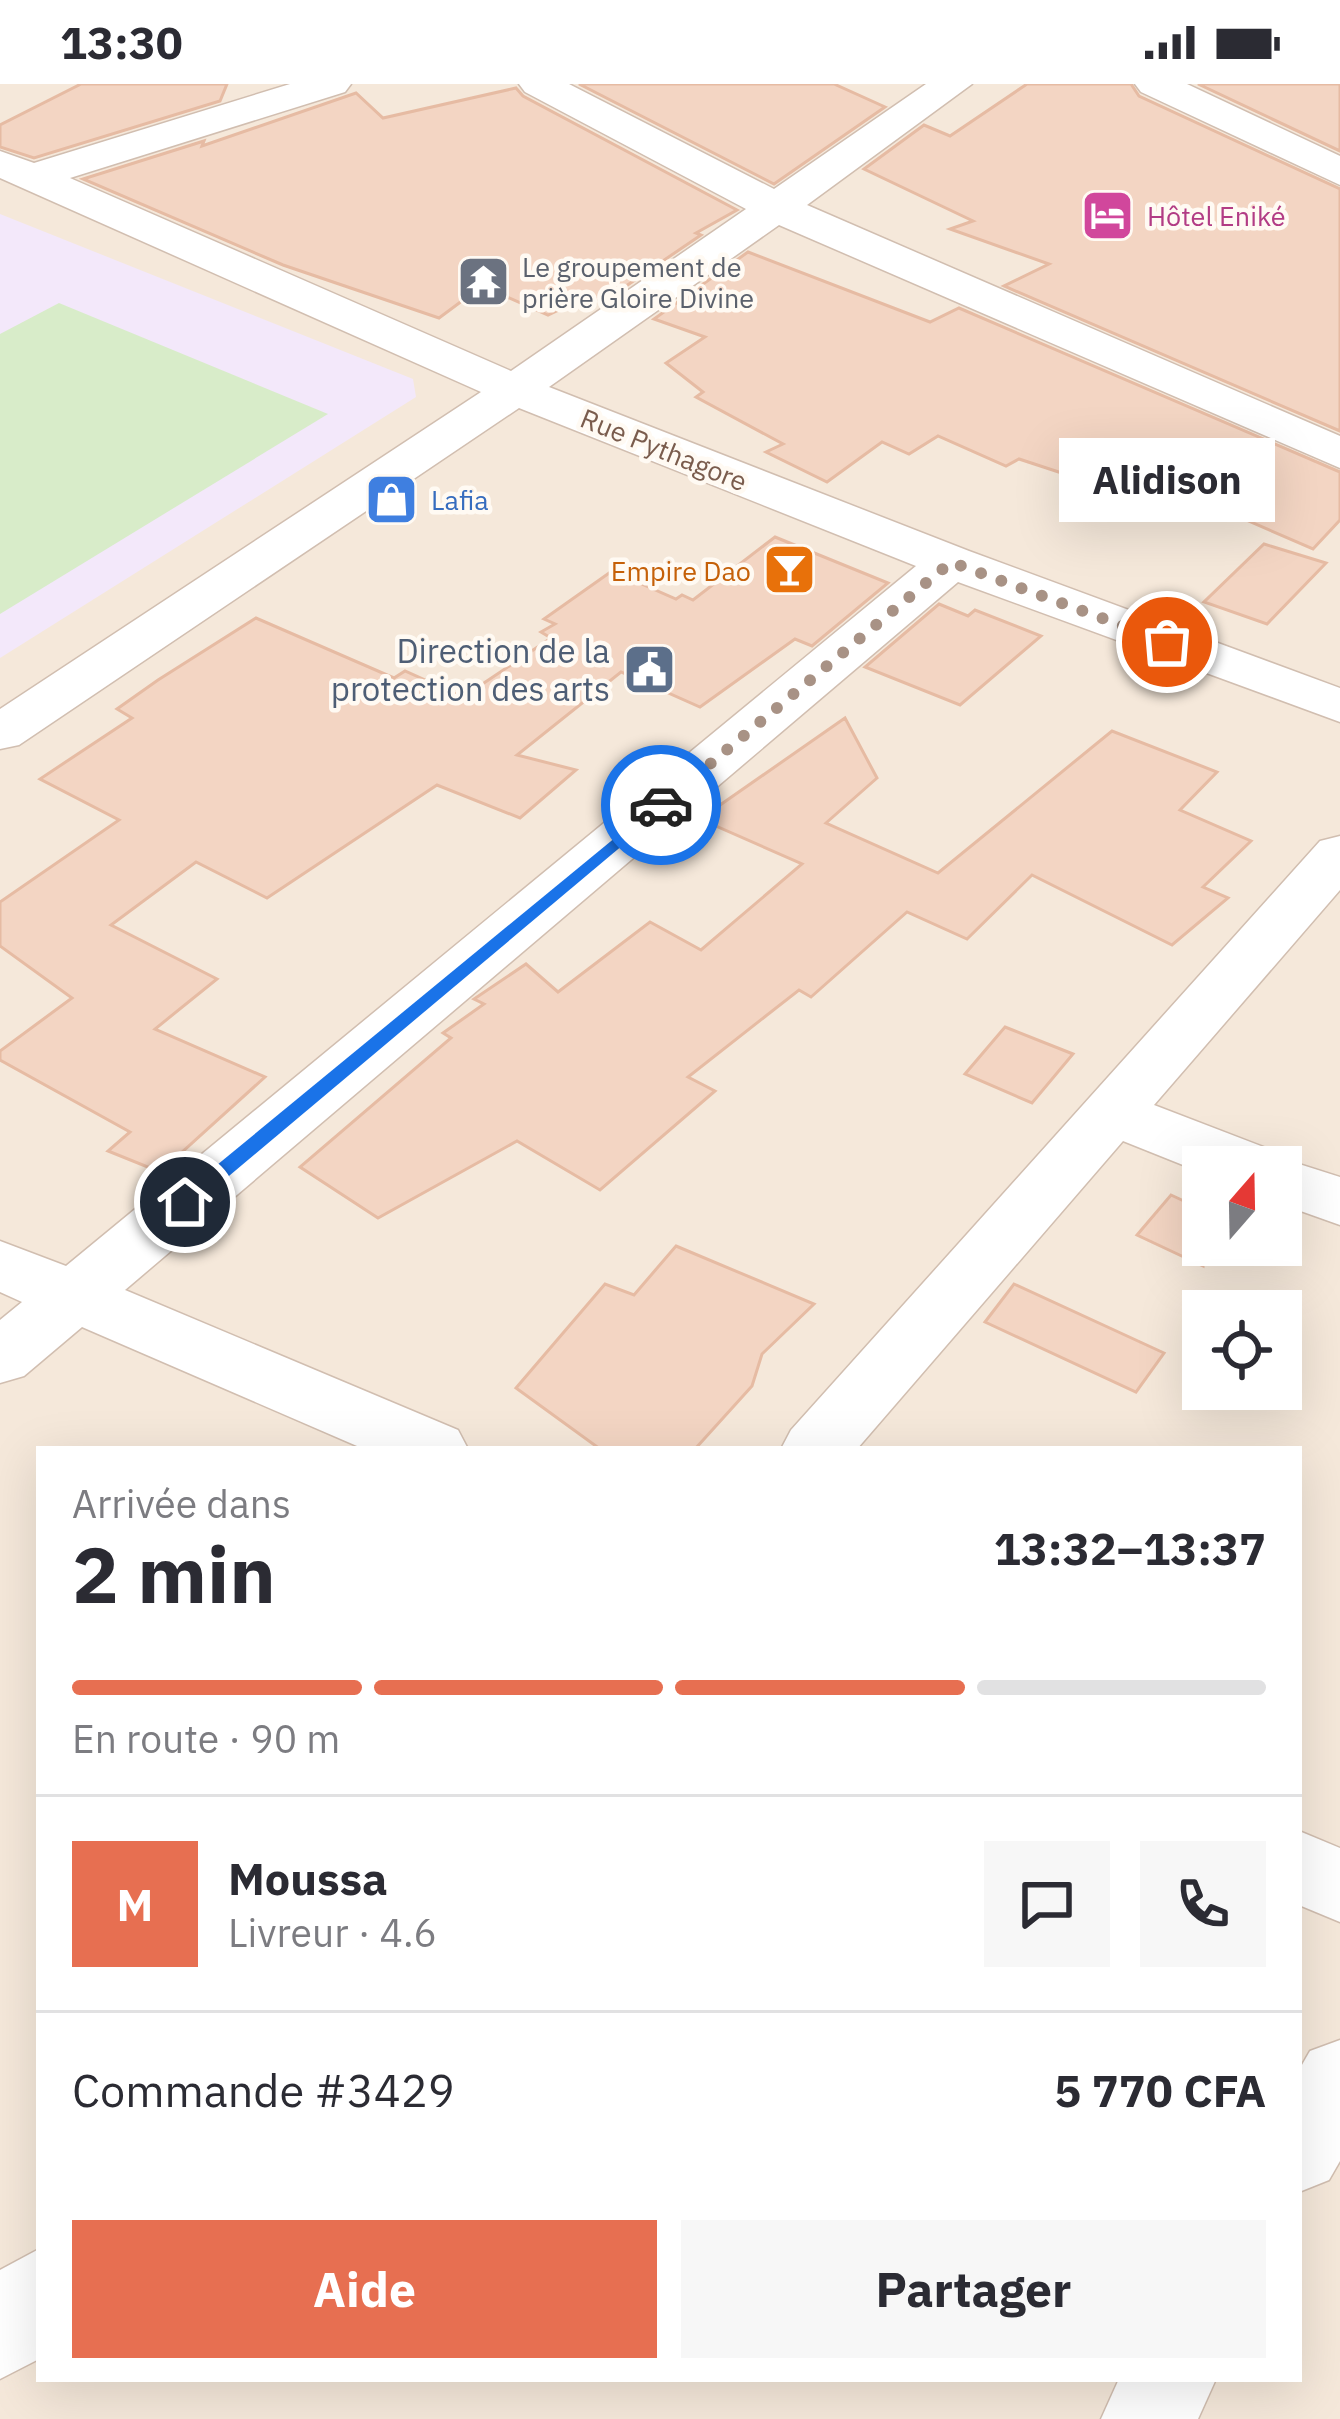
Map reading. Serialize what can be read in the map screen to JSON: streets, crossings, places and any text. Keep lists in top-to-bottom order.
{
  "streets": {
    "street": ["Rue Pythagore"]
  },
  "places": {
    "hotel": ["Hôtel Eniké"],
    "temple": ["Le groupement de prière Gloire Divine"],
    "shop": ["Lafia"],
    "bar": ["Empire Dao"],
    "other": ["Alidison"],
    "public building": ["Direction de la protection des arts"]
  },
  "north": "top",
  "page": {
    "status": "13:30",
    "bubble": "Alidison",
    "heading": ["2 min", "Arrivée dans", "13:32–13:37"],
    "panel": [
      "Moussa",
      "Livreur · 4.6",
      "Commande #3429",
      "5 770 CFA"
    ],
    "bar": "En route · 90 m",
    "round": "M",
    "buttons": ["Aide", "Partager"]
  }
}
